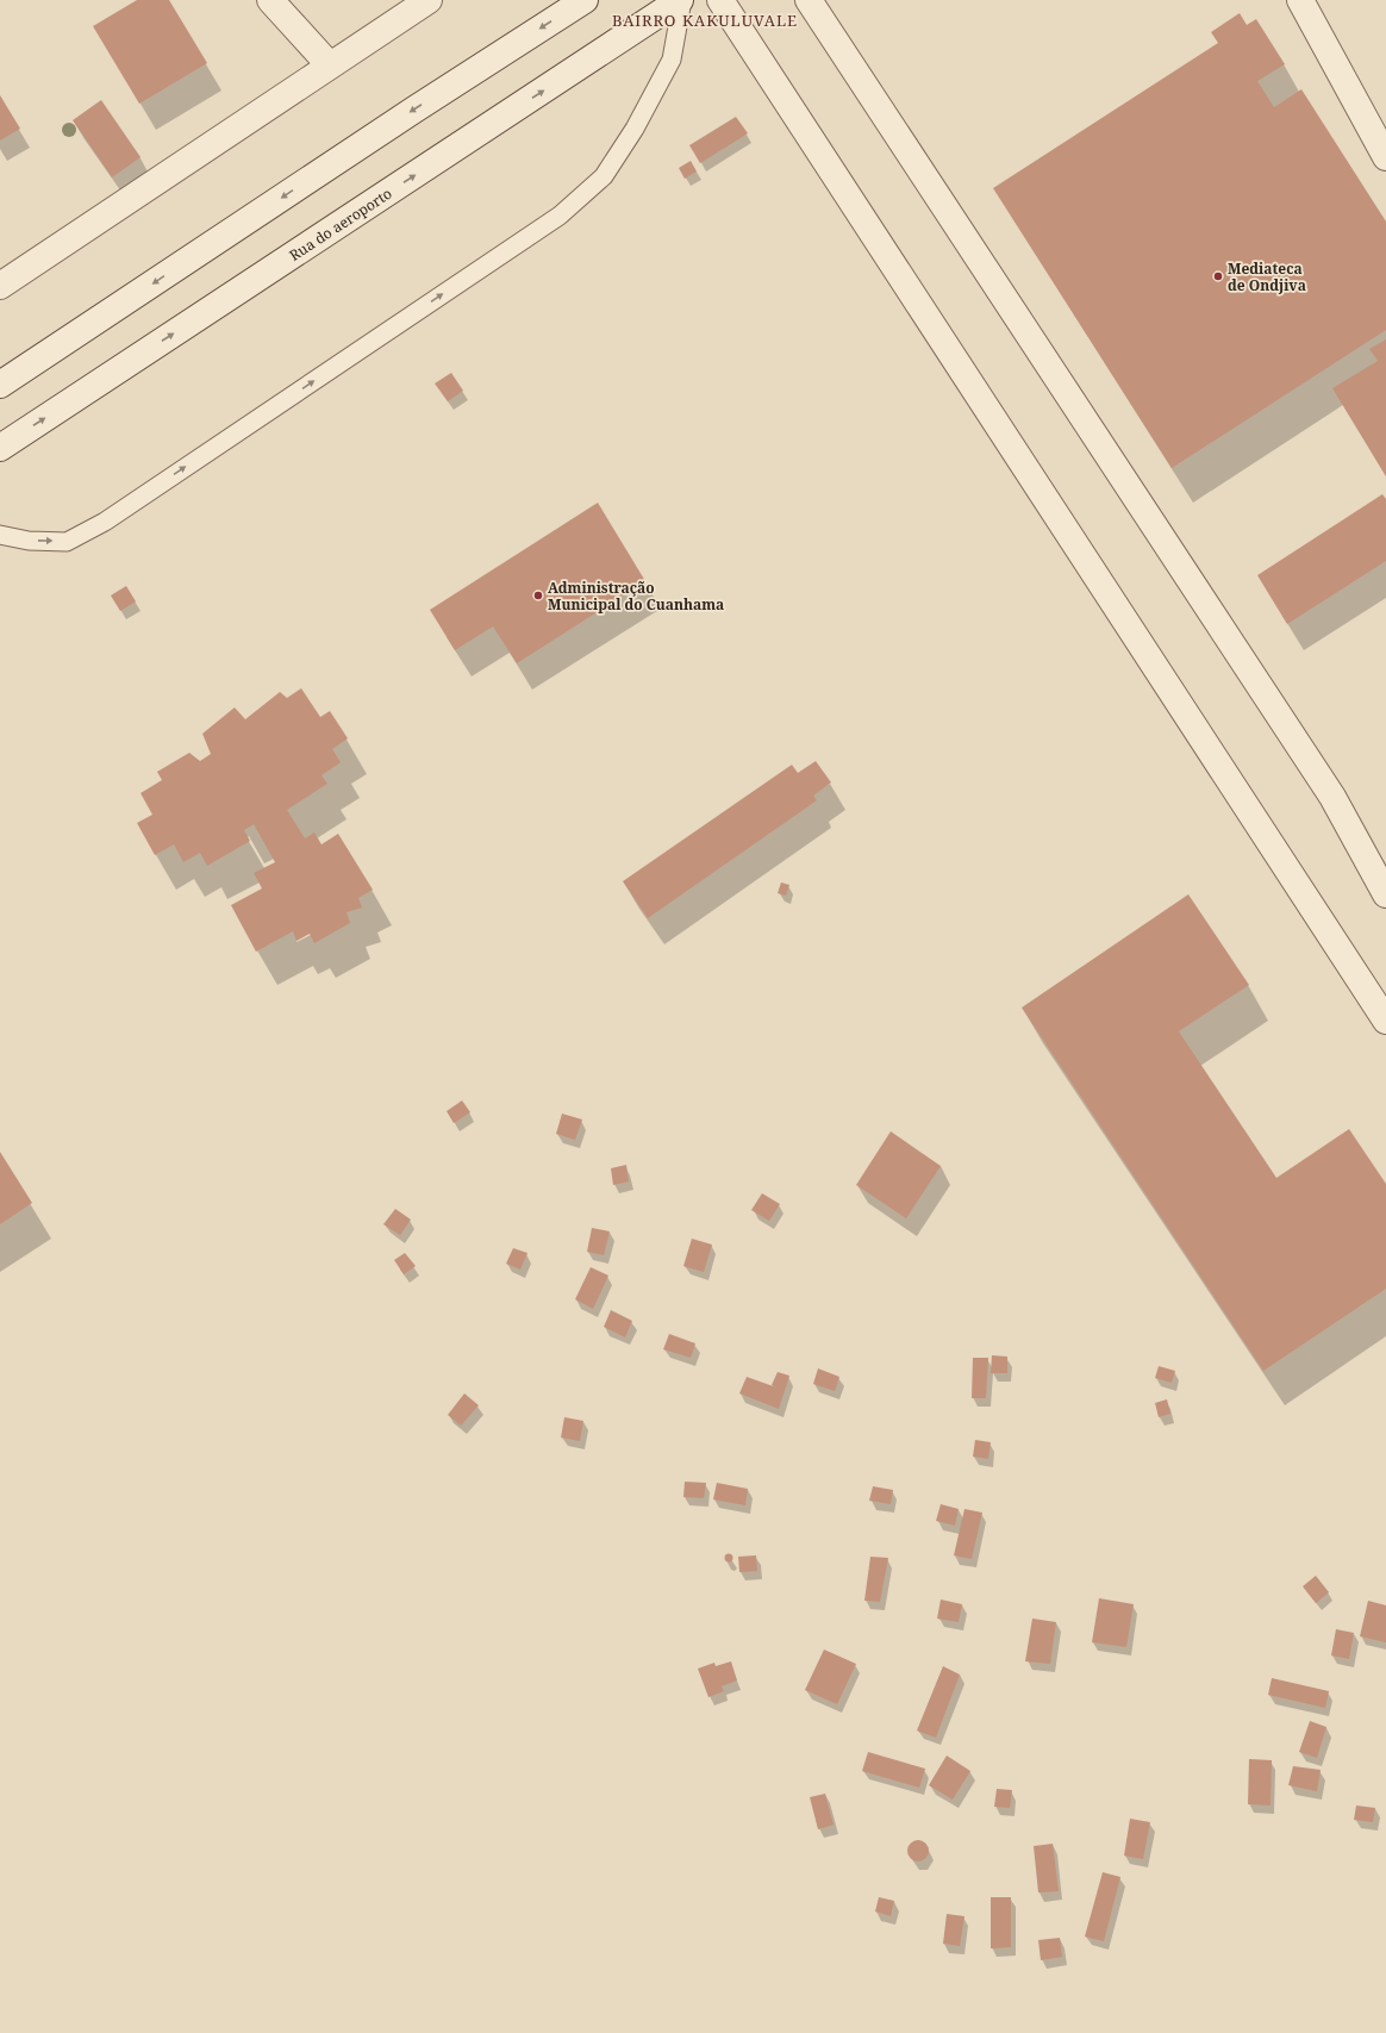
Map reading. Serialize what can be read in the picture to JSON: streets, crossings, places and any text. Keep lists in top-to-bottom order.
{
  "streets": {
    "street": ["Rua do aeroporto"]
  },
  "districts": ["BAIRRO KAKULUVALE"],
  "places": ["Mediateca de Ondjiva", "Administração Municipal do Cuanhama"]
}
